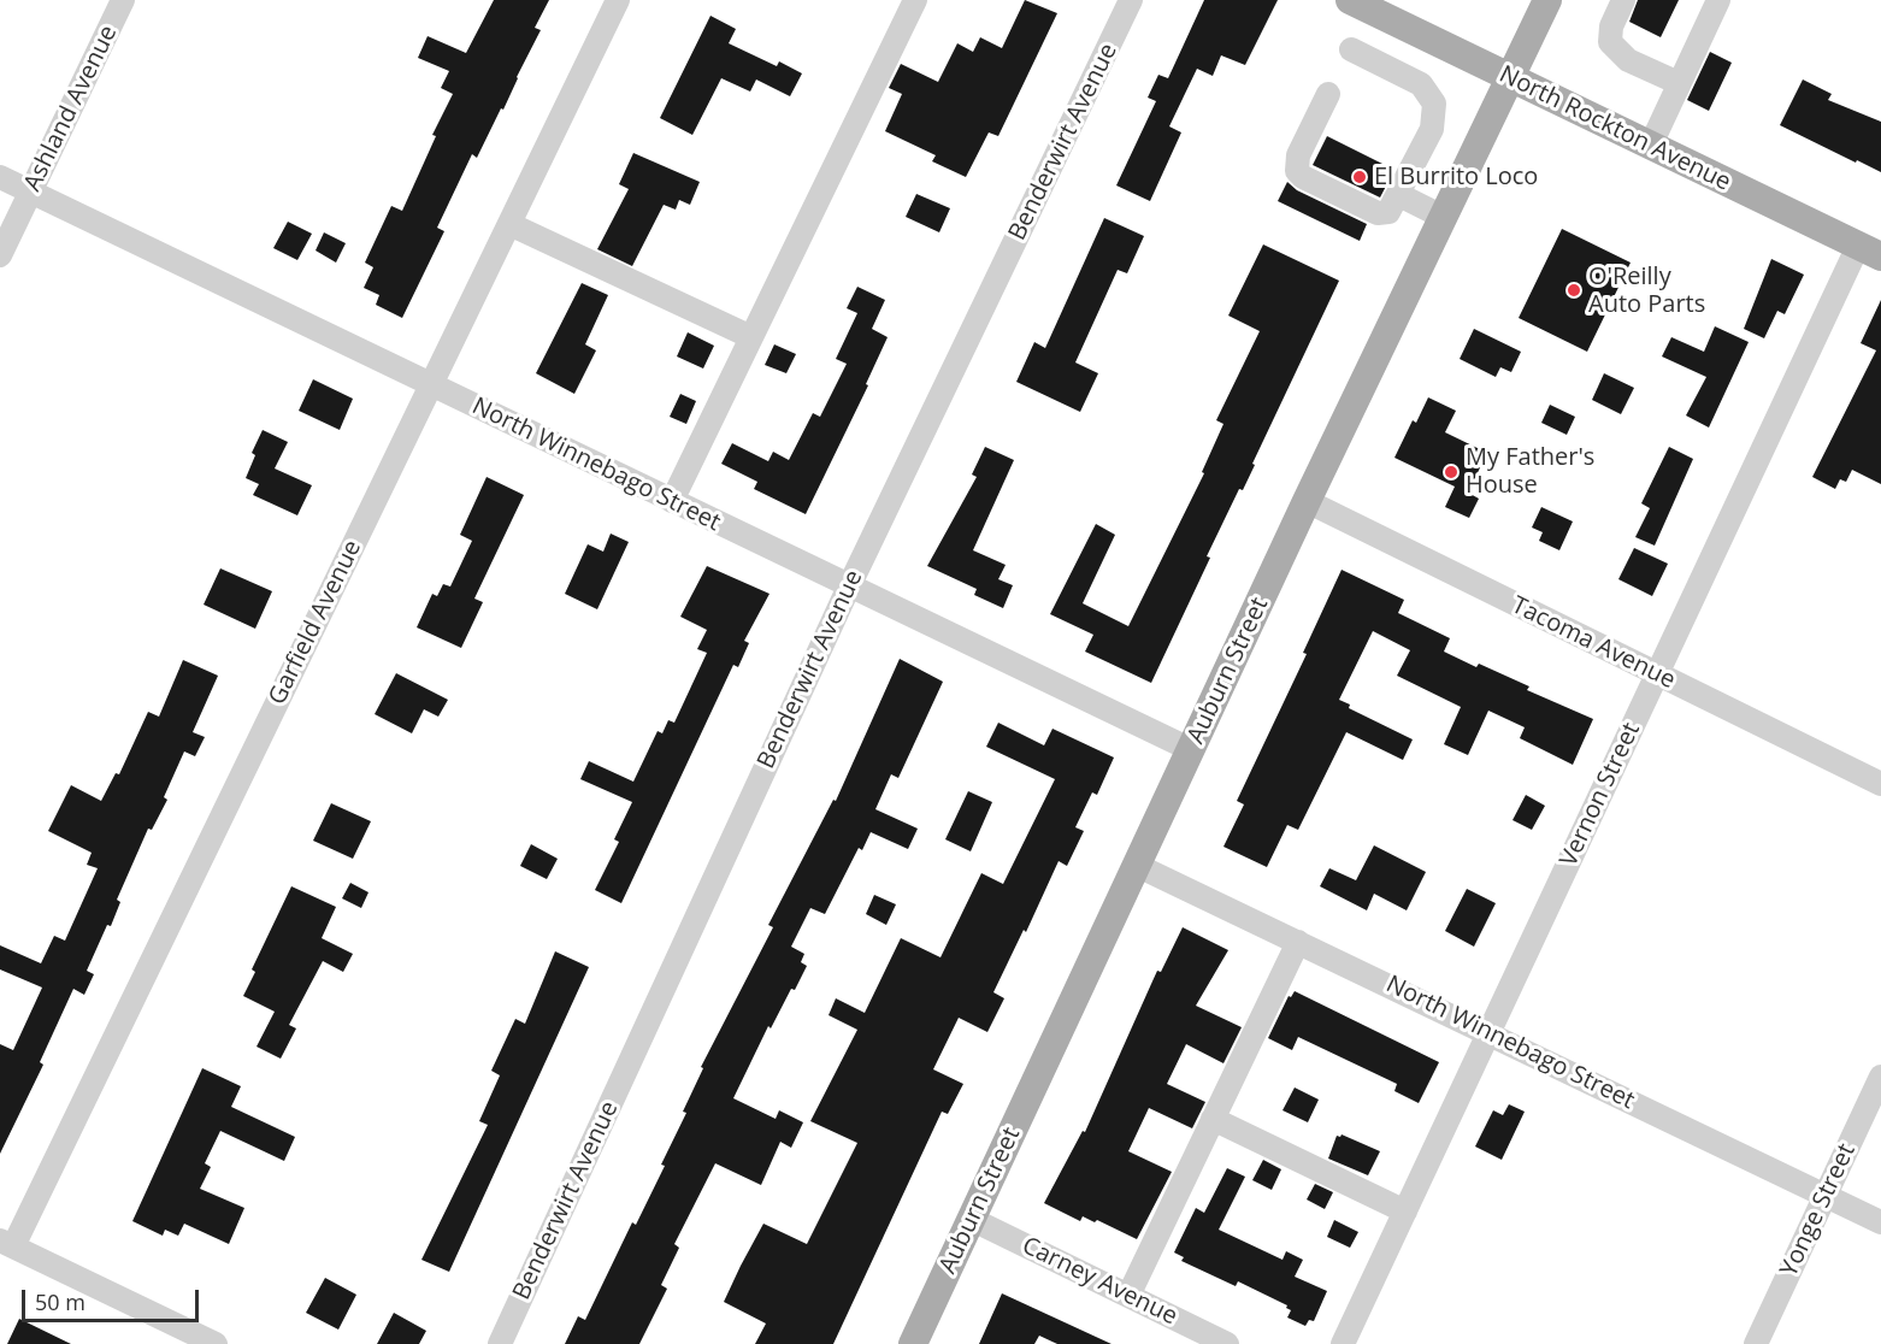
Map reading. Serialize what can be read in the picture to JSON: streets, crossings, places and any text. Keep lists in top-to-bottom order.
{
  "streets": {
    "main road": ["North Rockton Avenue", "Auburn Street"],
    "street": [
      "Ashland Avenue",
      "Benderwirt Avenue",
      "North Winnebago Street",
      "Garfield Avenue",
      "Tacoma Avenue",
      "Vernon Street",
      "Yonge Street",
      "Carney Avenue"
    ]
  },
  "crossings": [
    ["Ashland Avenue", "North Winnebago Street"],
    ["North Rockton Avenue", "Auburn Street"],
    ["North Rockton Avenue", "Vernon Street"],
    ["Benderwirt Avenue", "North Winnebago Street"],
    ["North Winnebago Street", "Garfield Avenue"],
    ["North Winnebago Street", "Auburn Street"],
    ["North Winnebago Street", "Vernon Street"],
    ["North Winnebago Street", "Yonge Street"],
    ["Tacoma Avenue", "Auburn Street"],
    ["Tacoma Avenue", "Vernon Street"],
    ["Auburn Street", "Carney Avenue"]
  ],
  "places": ["El Burrito Loco", "O'Reilly Auto Parts", "My Father's House"],
  "scale_bar": "50 m"
}
